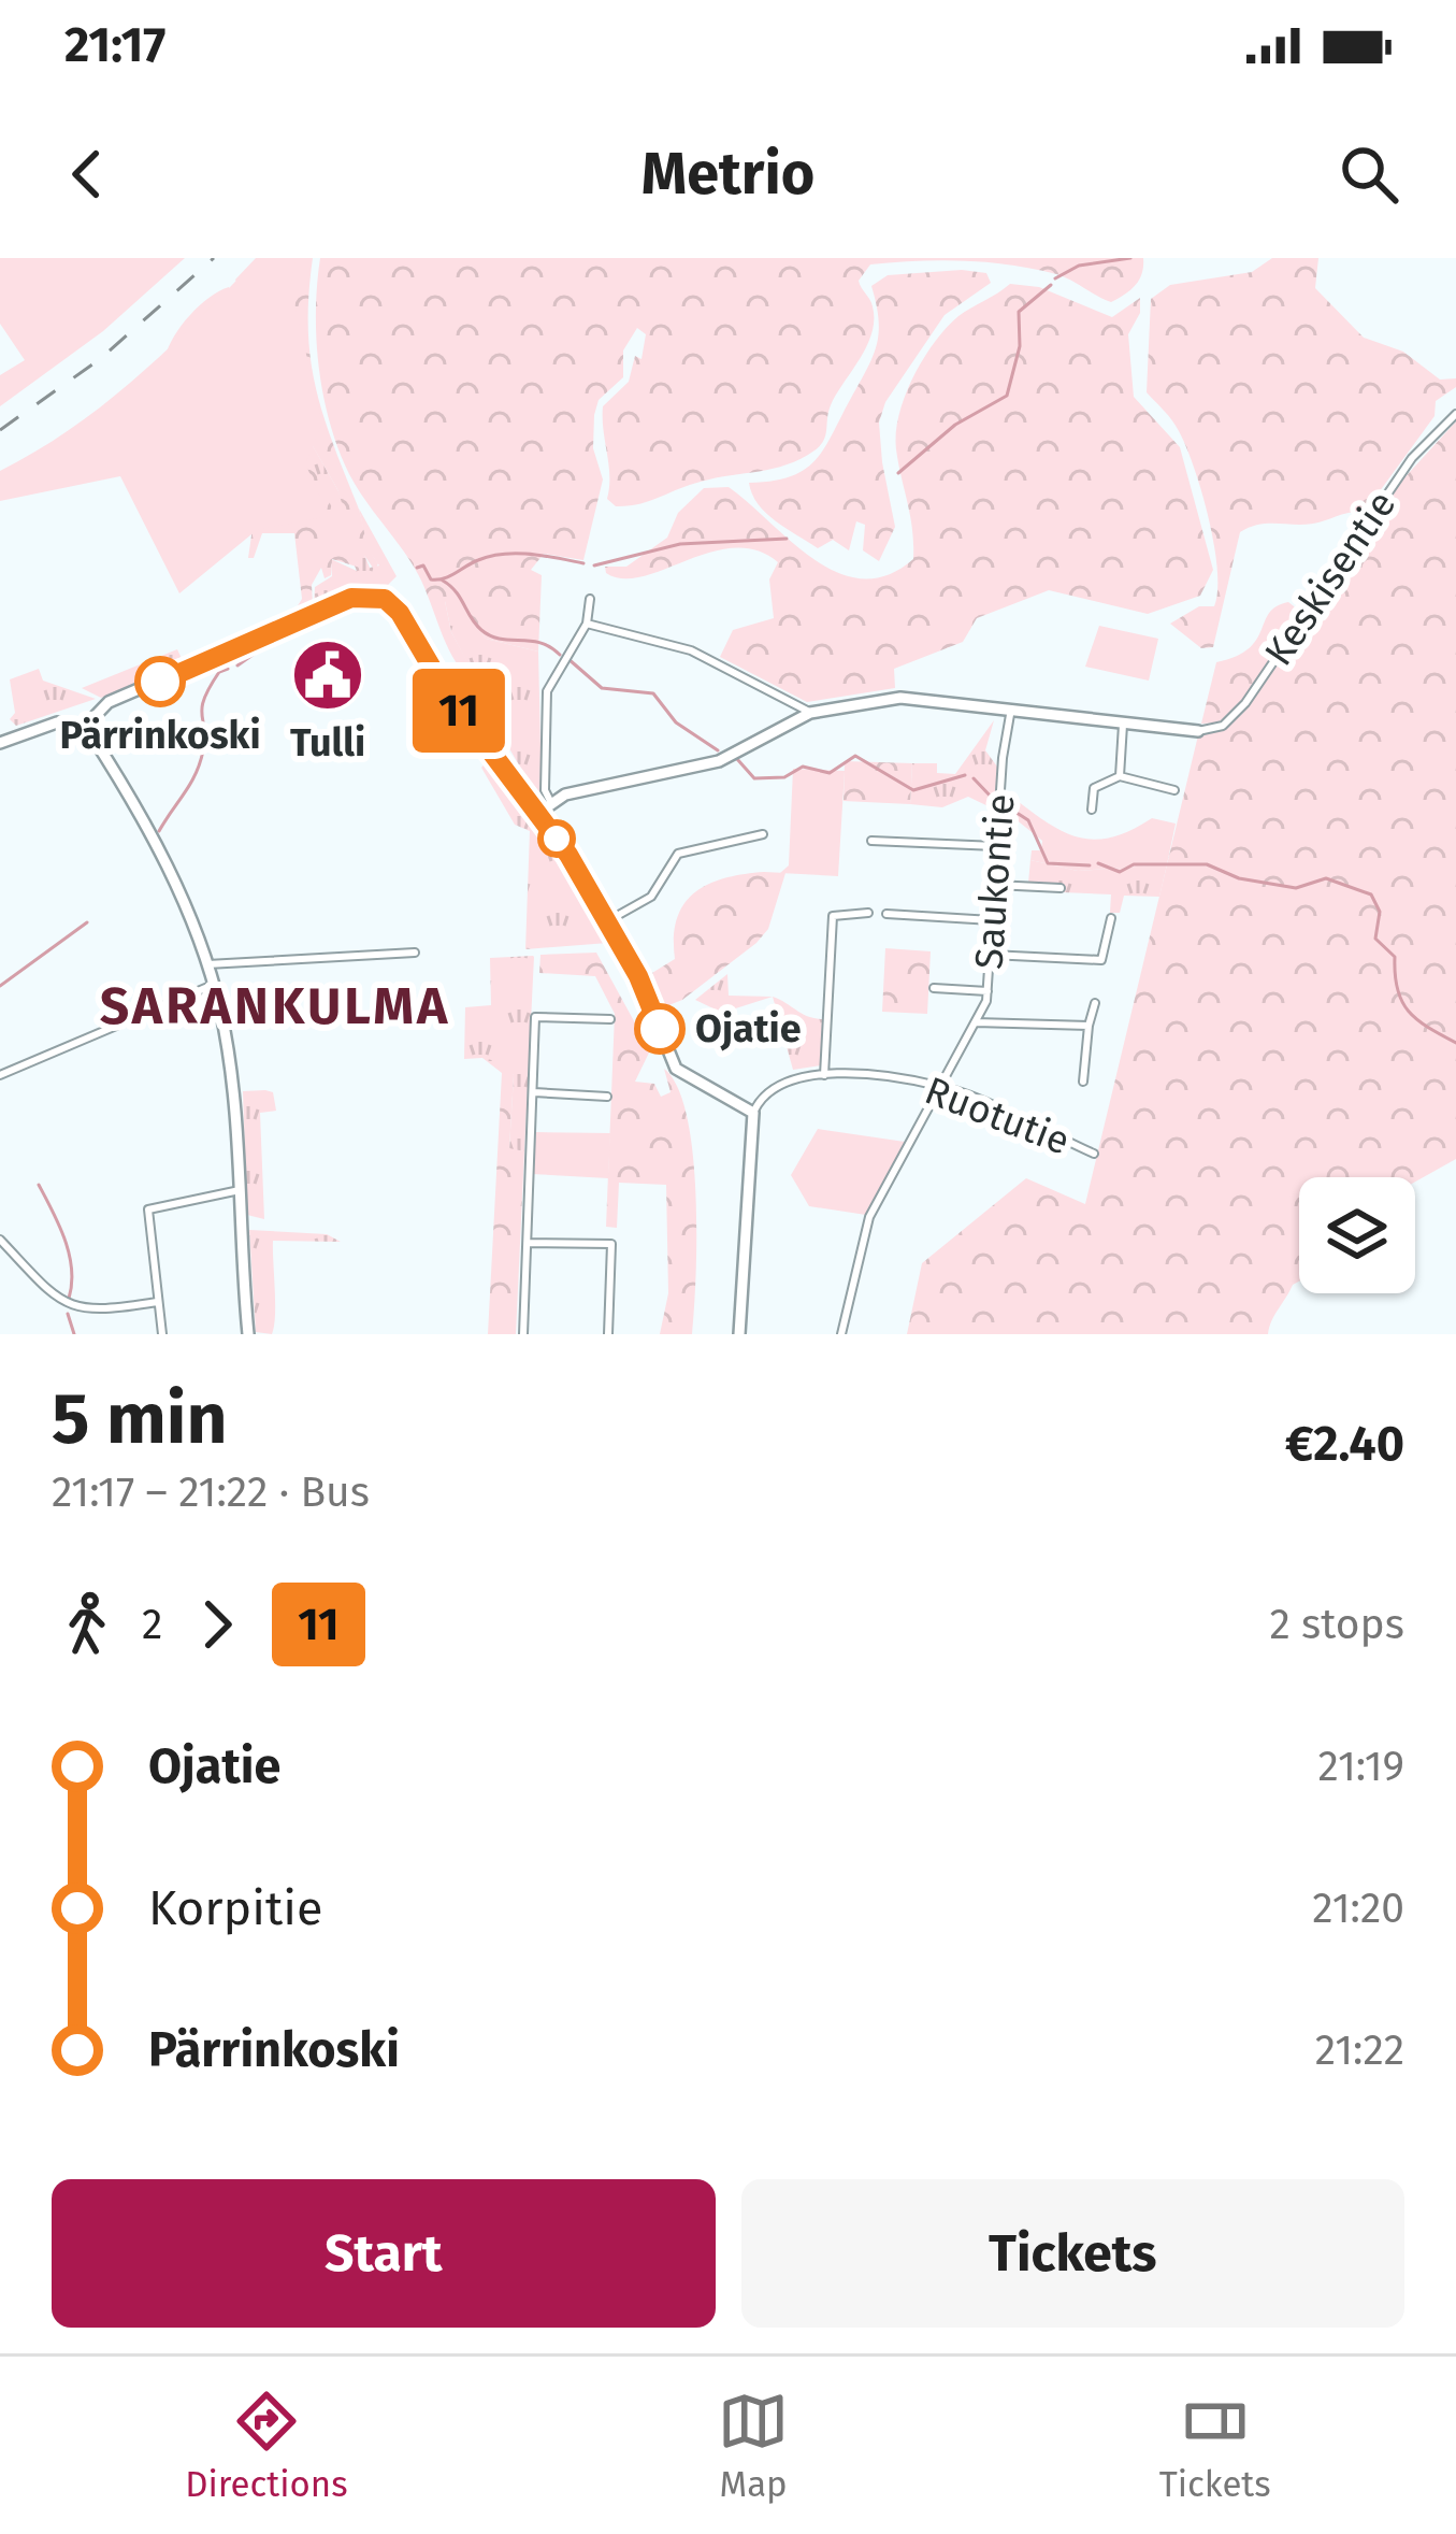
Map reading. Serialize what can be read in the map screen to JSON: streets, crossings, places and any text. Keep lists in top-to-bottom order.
{
  "streets": {
    "street": ["Keskisentie", "Saukontie", "Ruotutie"]
  },
  "crossings": [
    ["Saukontie", "Ruotutie"]
  ],
  "districts": ["SARANKULMA"],
  "places": {
    "public building": ["Tulli"],
    "other": ["Pärrinkoski", "Ojatie"]
  },
  "lines": ["bus line 11"],
  "page": {
    "status": "21:17",
    "header": "Metrio",
    "on_map": "11",
    "heading": ["5 min", "21:17 – 21:22 · Bus", "€2.40"],
    "legs": ["2", "11", "2 stops"],
    "list": [
      {
        "name": "Ojatie",
        "value": "21:19"
      },
      {
        "name": "Korpitie",
        "value": "21:20"
      },
      {
        "name": "Pärrinkoski",
        "value": "21:22"
      }
    ],
    "buttons": ["Start", "Tickets"],
    "tabs": ["Directions", "Map", "Tickets"]
  }
}
